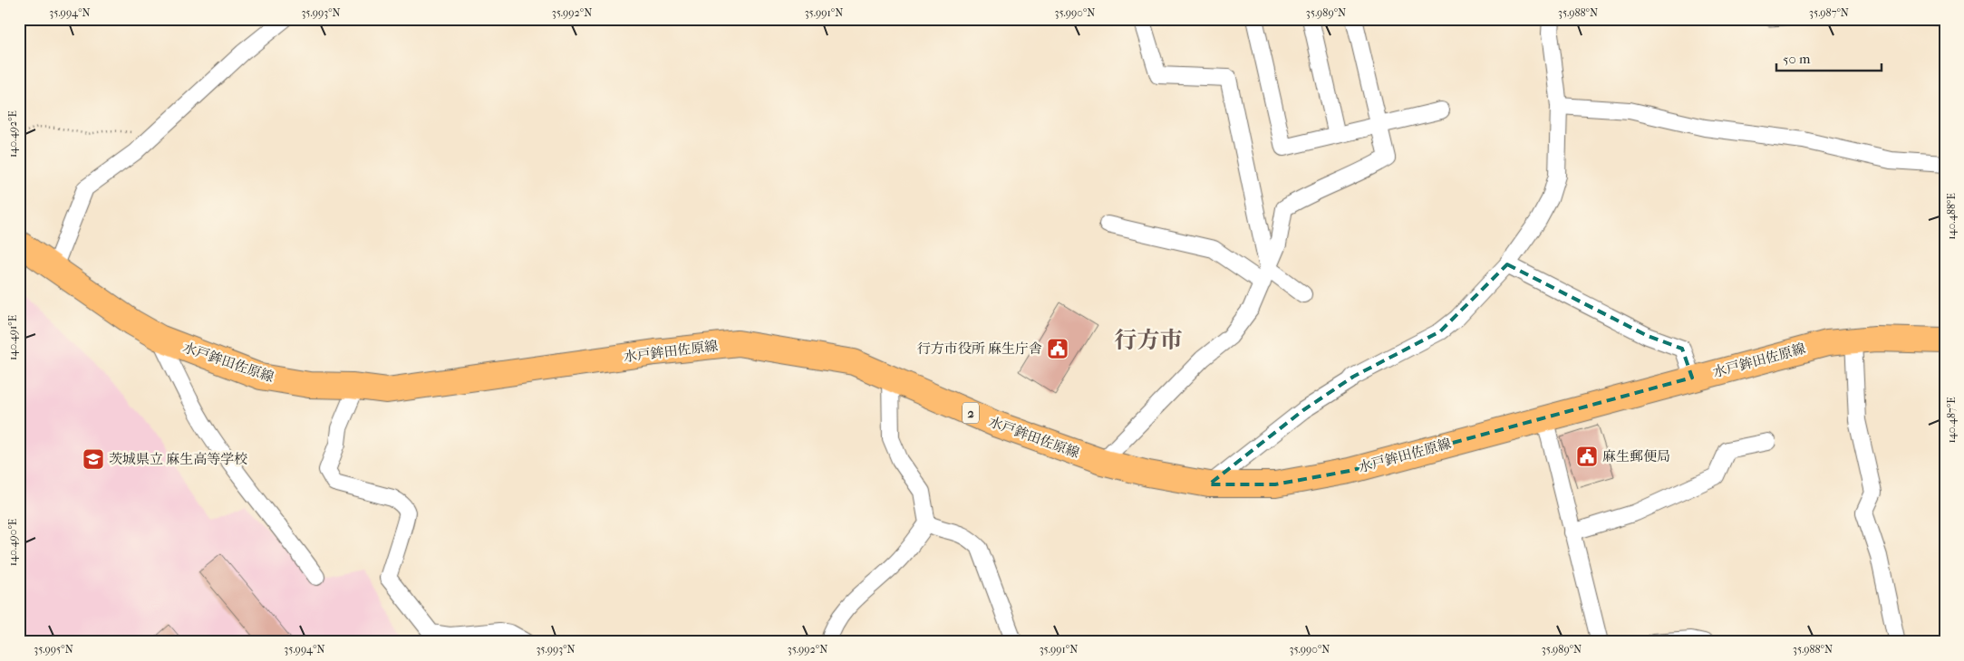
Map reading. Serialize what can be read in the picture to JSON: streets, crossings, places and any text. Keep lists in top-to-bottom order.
{
  "streets": {
    "main road": ["水戸鉾田佐原線", "2"]
  },
  "districts": ["行方市"],
  "places": {
    "public building": ["行方市役所 麻生庁舎", "麻生郵便局"],
    "school or university": ["茨城県立 麻生高等学校"]
  },
  "scale_bar": "50 m",
  "coordinates": [
    "35.994°N",
    "35.993°N",
    "35.992°N",
    "35.991°N",
    "35.990°N",
    "35.989°N",
    "35.988°N",
    "35.987°N",
    "140.492°E",
    "140.488°E",
    "140.491°E",
    "140.487°E",
    "140.490°E",
    "35.995°N"
  ]
}
